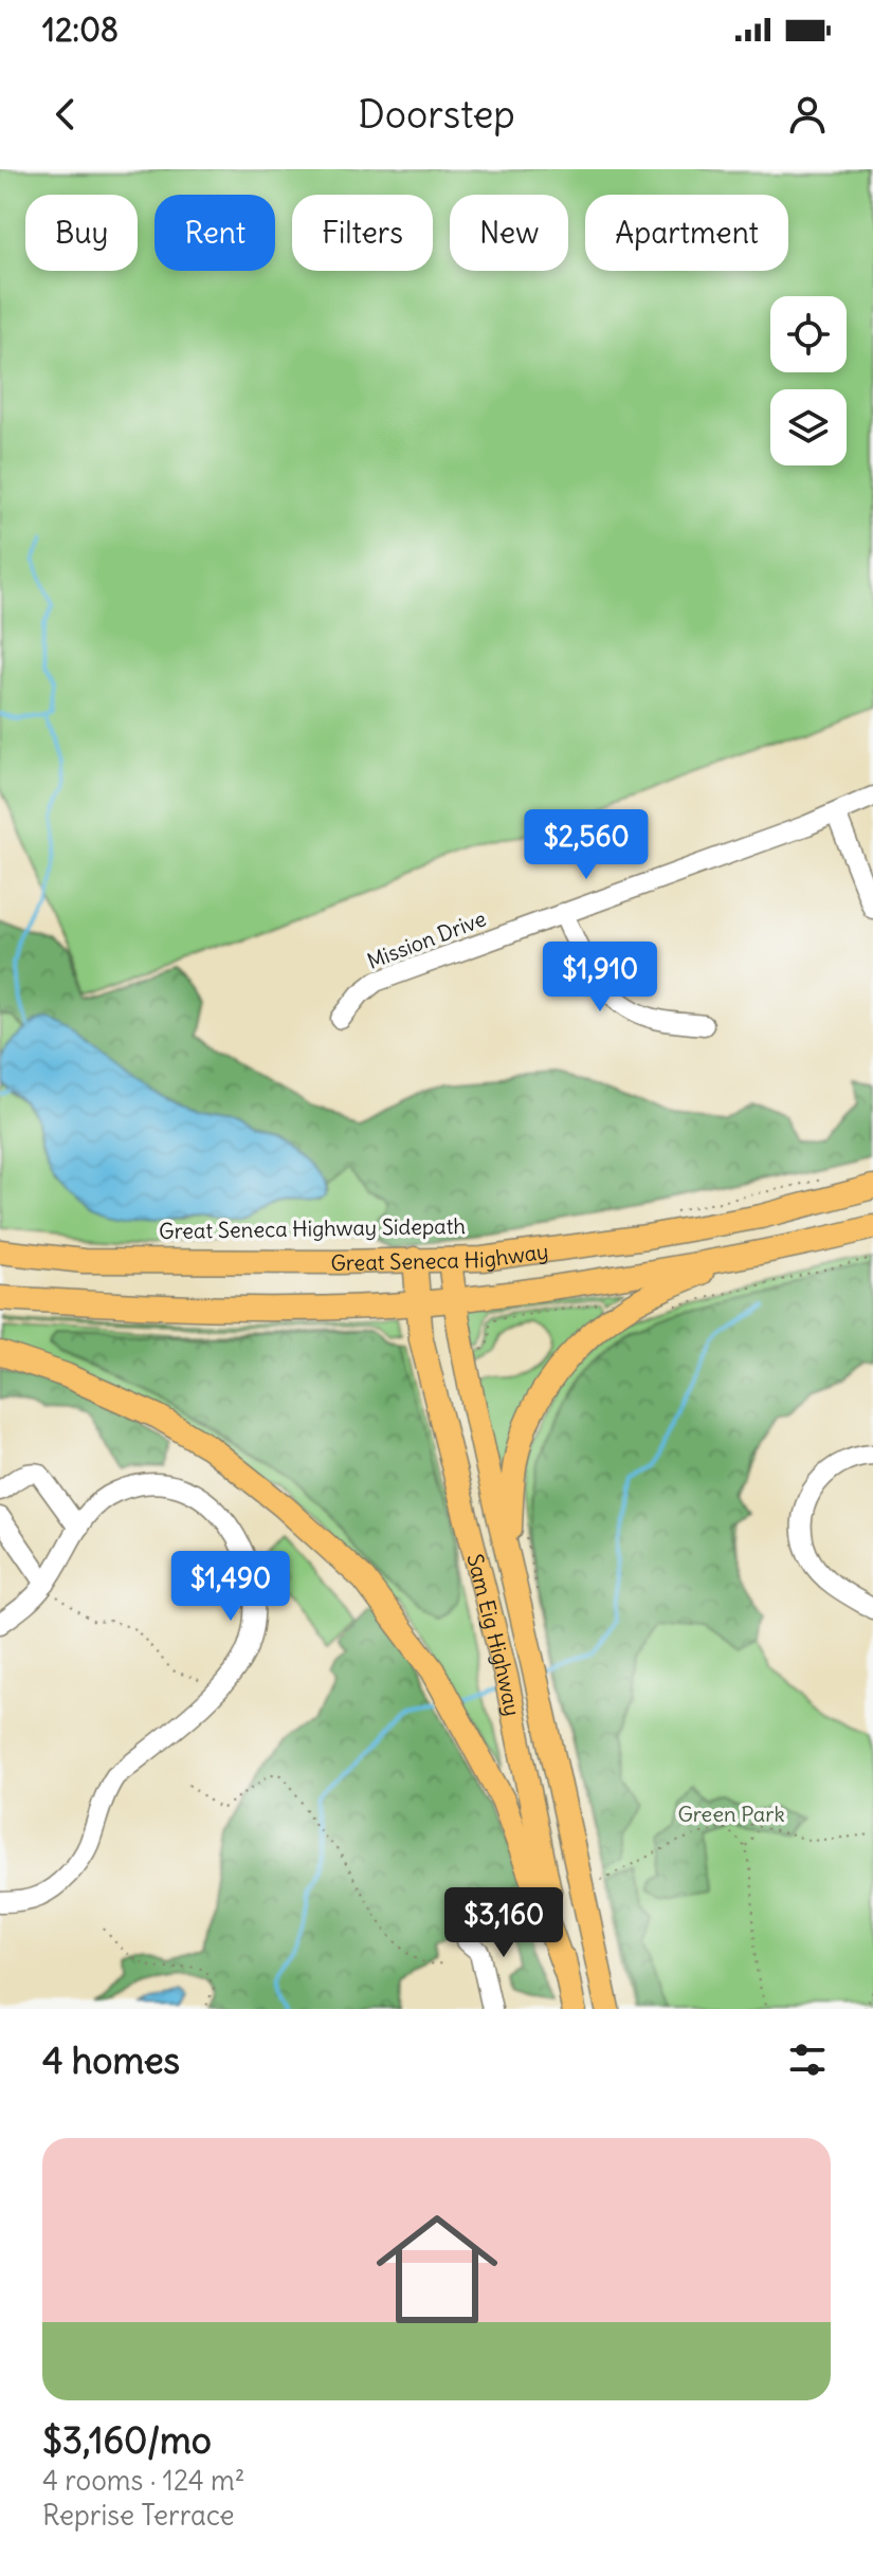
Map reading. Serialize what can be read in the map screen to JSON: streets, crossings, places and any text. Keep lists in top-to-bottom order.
{
  "streets": {
    "main road": ["Great Seneca Highway", "Sam Eig Highway"],
    "street": ["Mission Drive"]
  },
  "crossings": [
    ["Great Seneca Highway", "Sam Eig Highway"]
  ],
  "parks": ["Green Park"],
  "page": {
    "status": "12:08",
    "header": "Doorstep",
    "chip": [
      "Buy",
      "Rent",
      "Filters",
      "New",
      "Apartment"
    ],
    "price": [
      "$2,560",
      "$1,910",
      "$1,490",
      "$3,160"
    ],
    "heading": "4 homes",
    "list": [
      {
        "name": "$3,160/mo",
        "note": "4 rooms · 124 m² · Reprise Terrace"
      }
    ]
  }
}
